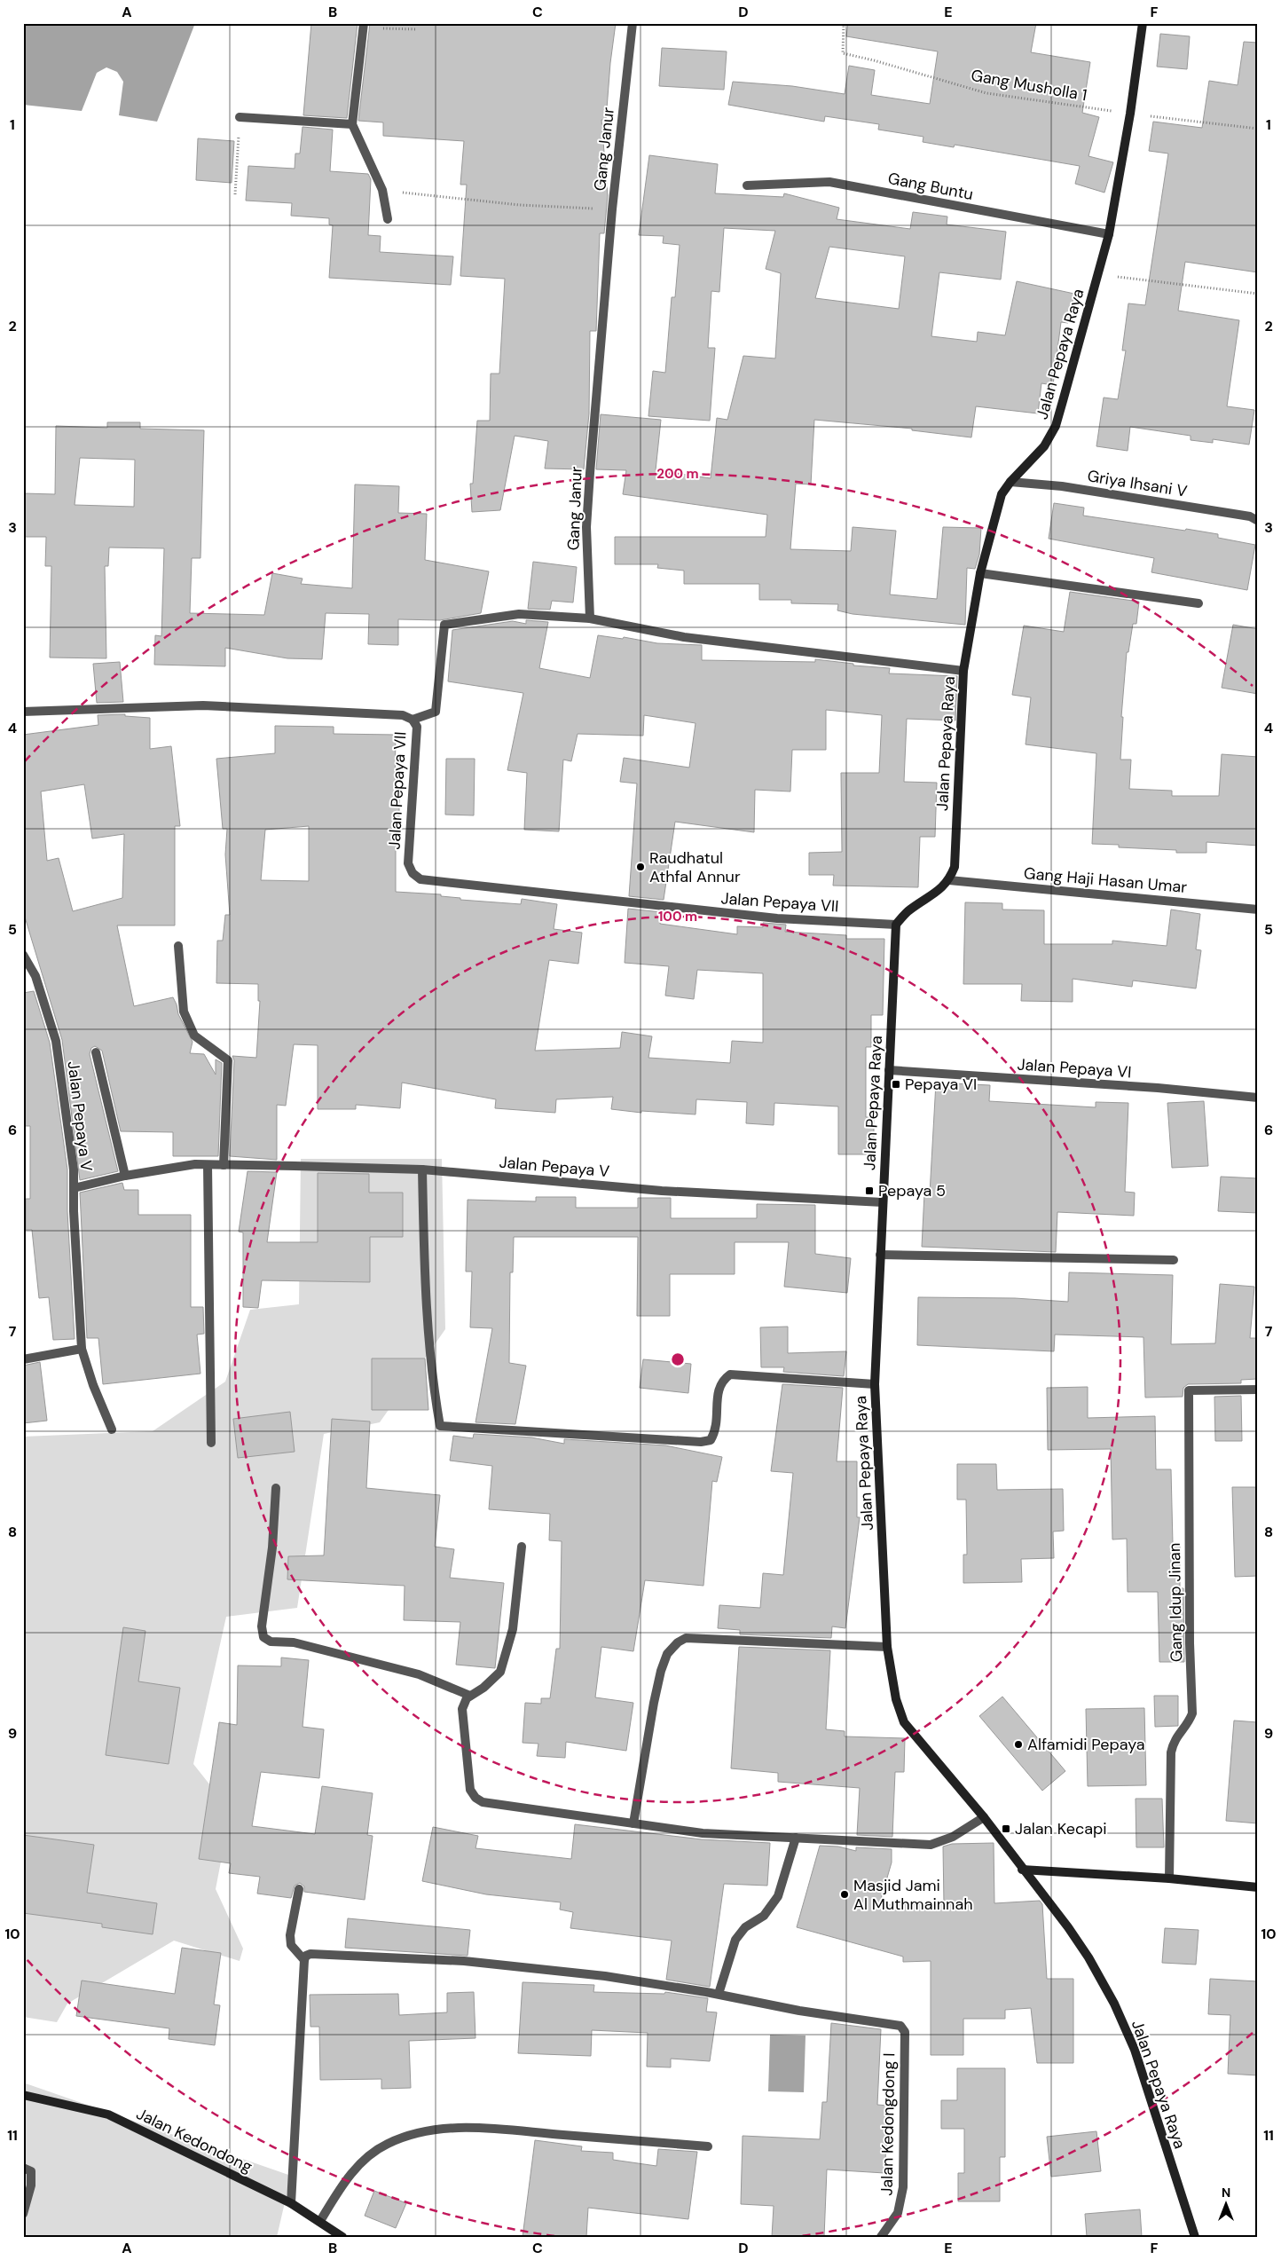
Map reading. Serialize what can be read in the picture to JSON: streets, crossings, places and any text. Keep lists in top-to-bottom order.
{
  "streets": {
    "street": [
      "Gang Janur",
      "Gang Buntu",
      "Jalan Pepaya Raya",
      "Griya Ihsani V",
      "Jalan Pepaya VII",
      "Gang Haji Hasan Umar",
      "Jalan Pepaya VI",
      "Jalan Pepaya V",
      "Gang Idup Jinan",
      "Jalan Kedongdong I",
      "Jalan Kedondong"
    ],
    "path": ["Gang Musholla 1"]
  },
  "crossings": [
    ["Gang Musholla 1", "Jalan Pepaya Raya"],
    ["Gang Buntu", "Jalan Pepaya Raya"],
    ["Jalan Pepaya Raya", "Griya Ihsani V"],
    ["Jalan Pepaya Raya", "Jalan Pepaya VII"],
    ["Jalan Pepaya Raya", "Gang Haji Hasan Umar"],
    ["Jalan Pepaya Raya", "Jalan Pepaya VI"],
    ["Jalan Pepaya Raya", "Jalan Pepaya V"]
  ],
  "places": {
    "other": ["Raudhatul Athfal Annur", "Alfamidi Pepaya", "Masjid Jami Al Muthmainnah"],
    "transit": ["Pepaya VI", "Pepaya 5", "Jalan Kecapi"]
  },
  "north": "top",
  "grid": {
    "columns": [
      "A",
      "B",
      "C",
      "D",
      "E",
      "F"
    ],
    "rows": [
      "1",
      "2",
      "3",
      "4",
      "5",
      "6",
      "7",
      "8",
      "9",
      "10",
      "11"
    ]
  },
  "rings": ["200 m", "100 m"]
}
